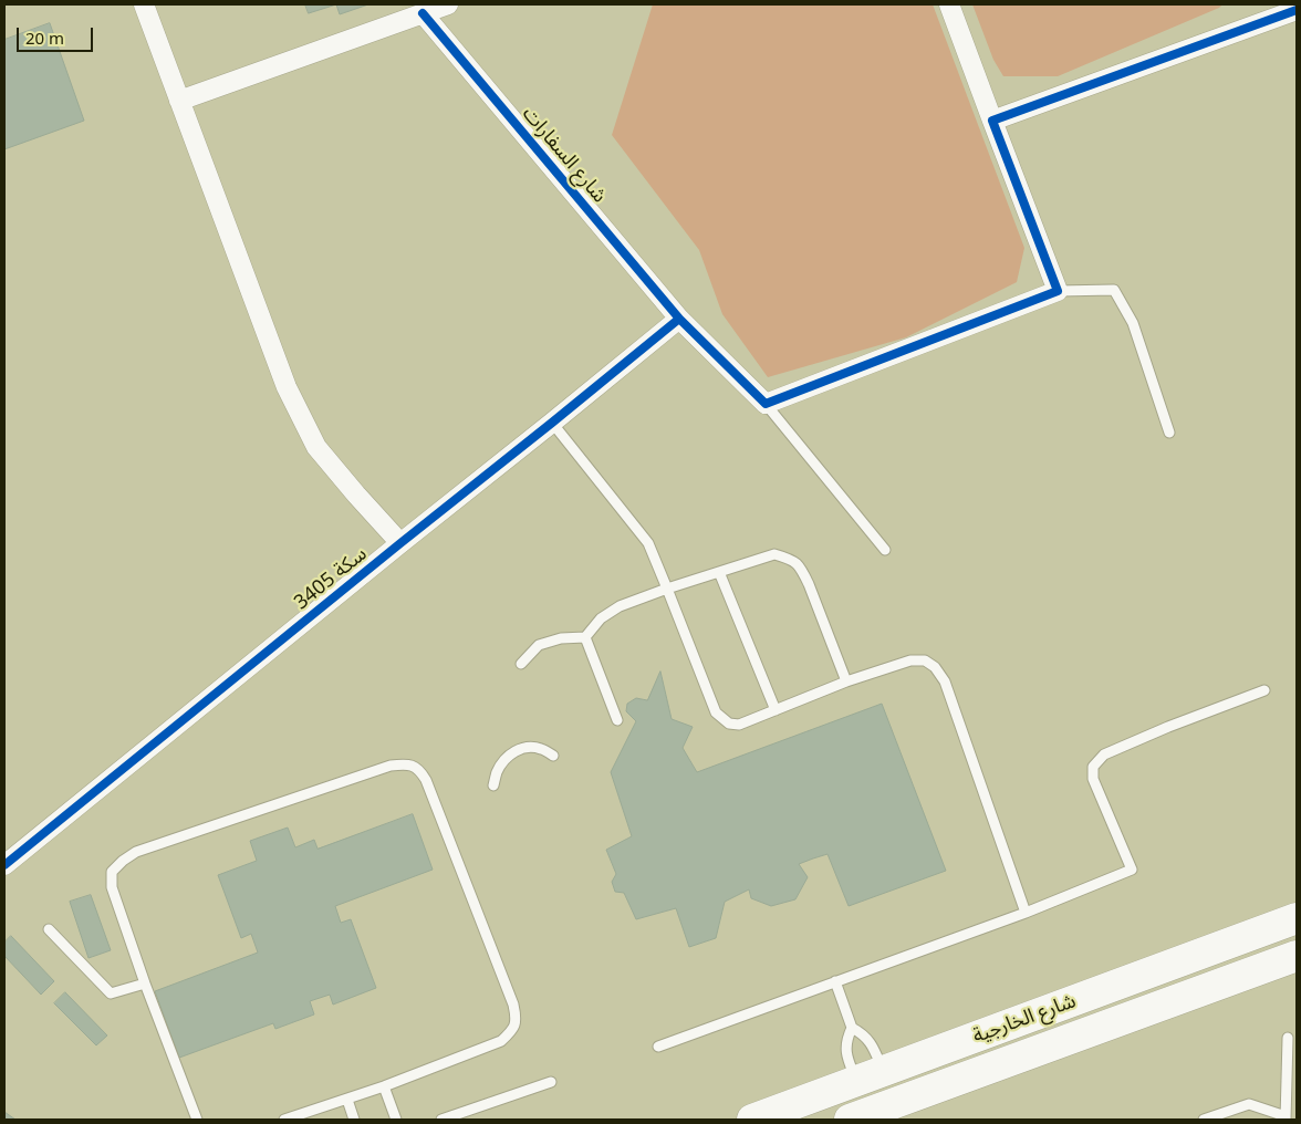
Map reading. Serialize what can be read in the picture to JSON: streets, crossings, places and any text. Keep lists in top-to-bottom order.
{
  "streets": {
    "main road": ["شارع الخارجية"],
    "street": ["شارع السفارات", "سكة 3405"]
  },
  "crossings": [
    ["شارع السفارات", "سكة 3405"]
  ],
  "scale_bar": "20 m"
}
